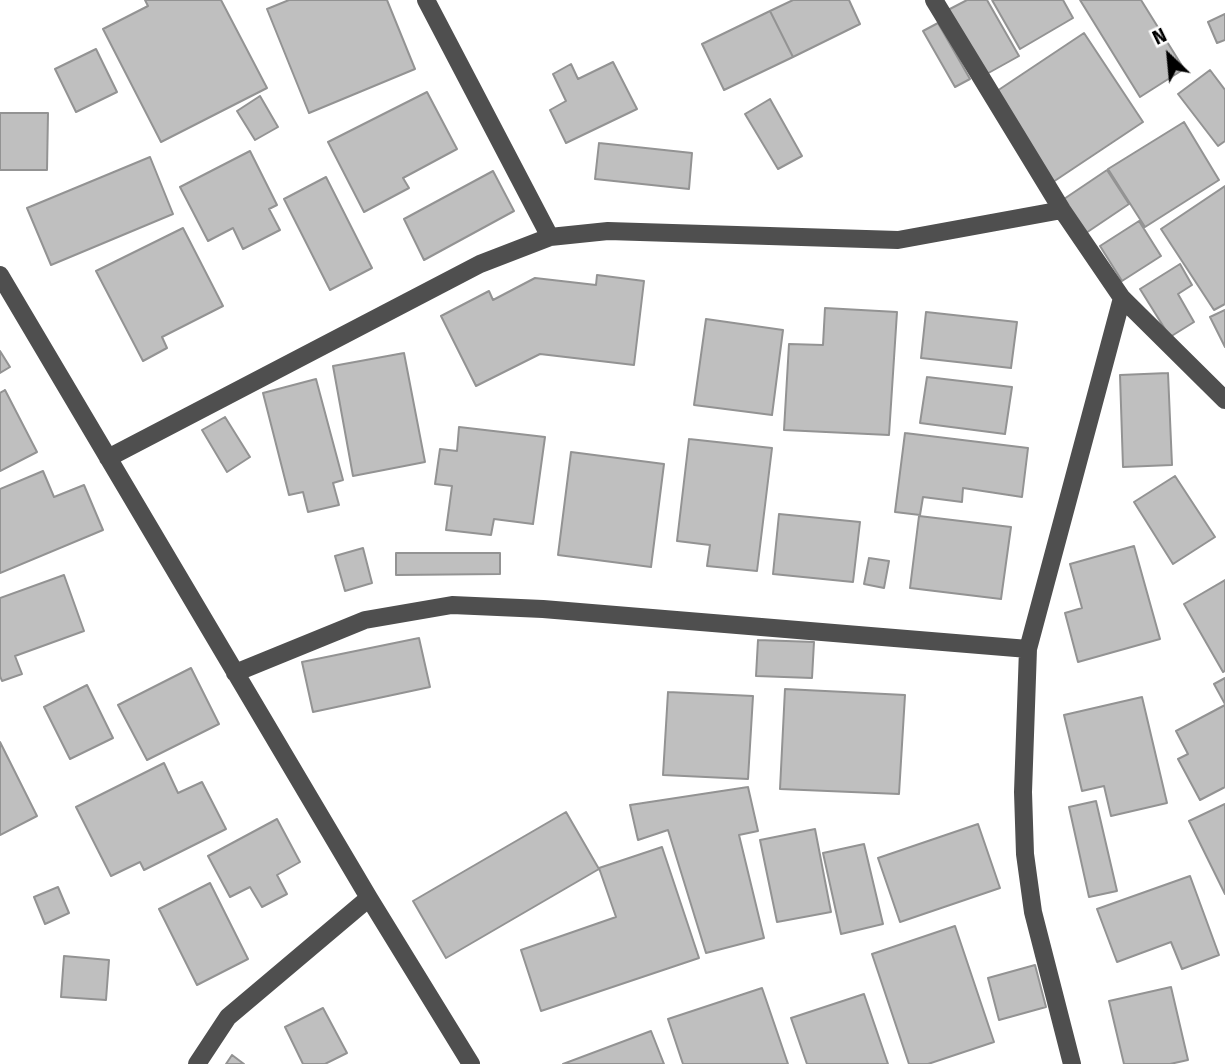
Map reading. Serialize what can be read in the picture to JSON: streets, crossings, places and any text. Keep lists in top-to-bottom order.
{
  "north": "top left"
}
